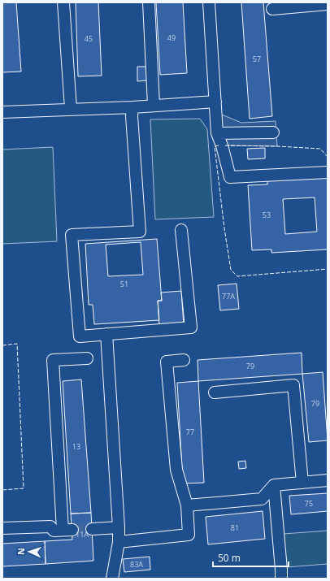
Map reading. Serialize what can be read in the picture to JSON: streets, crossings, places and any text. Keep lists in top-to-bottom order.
{
  "house_numbers": [
    "49",
    "45",
    "57",
    "53",
    "51",
    "77А",
    "79",
    "79",
    "77",
    "13",
    "75",
    "81",
    "11А",
    "83А"
  ],
  "scale_bar": "50 m",
  "north": "left"
}
